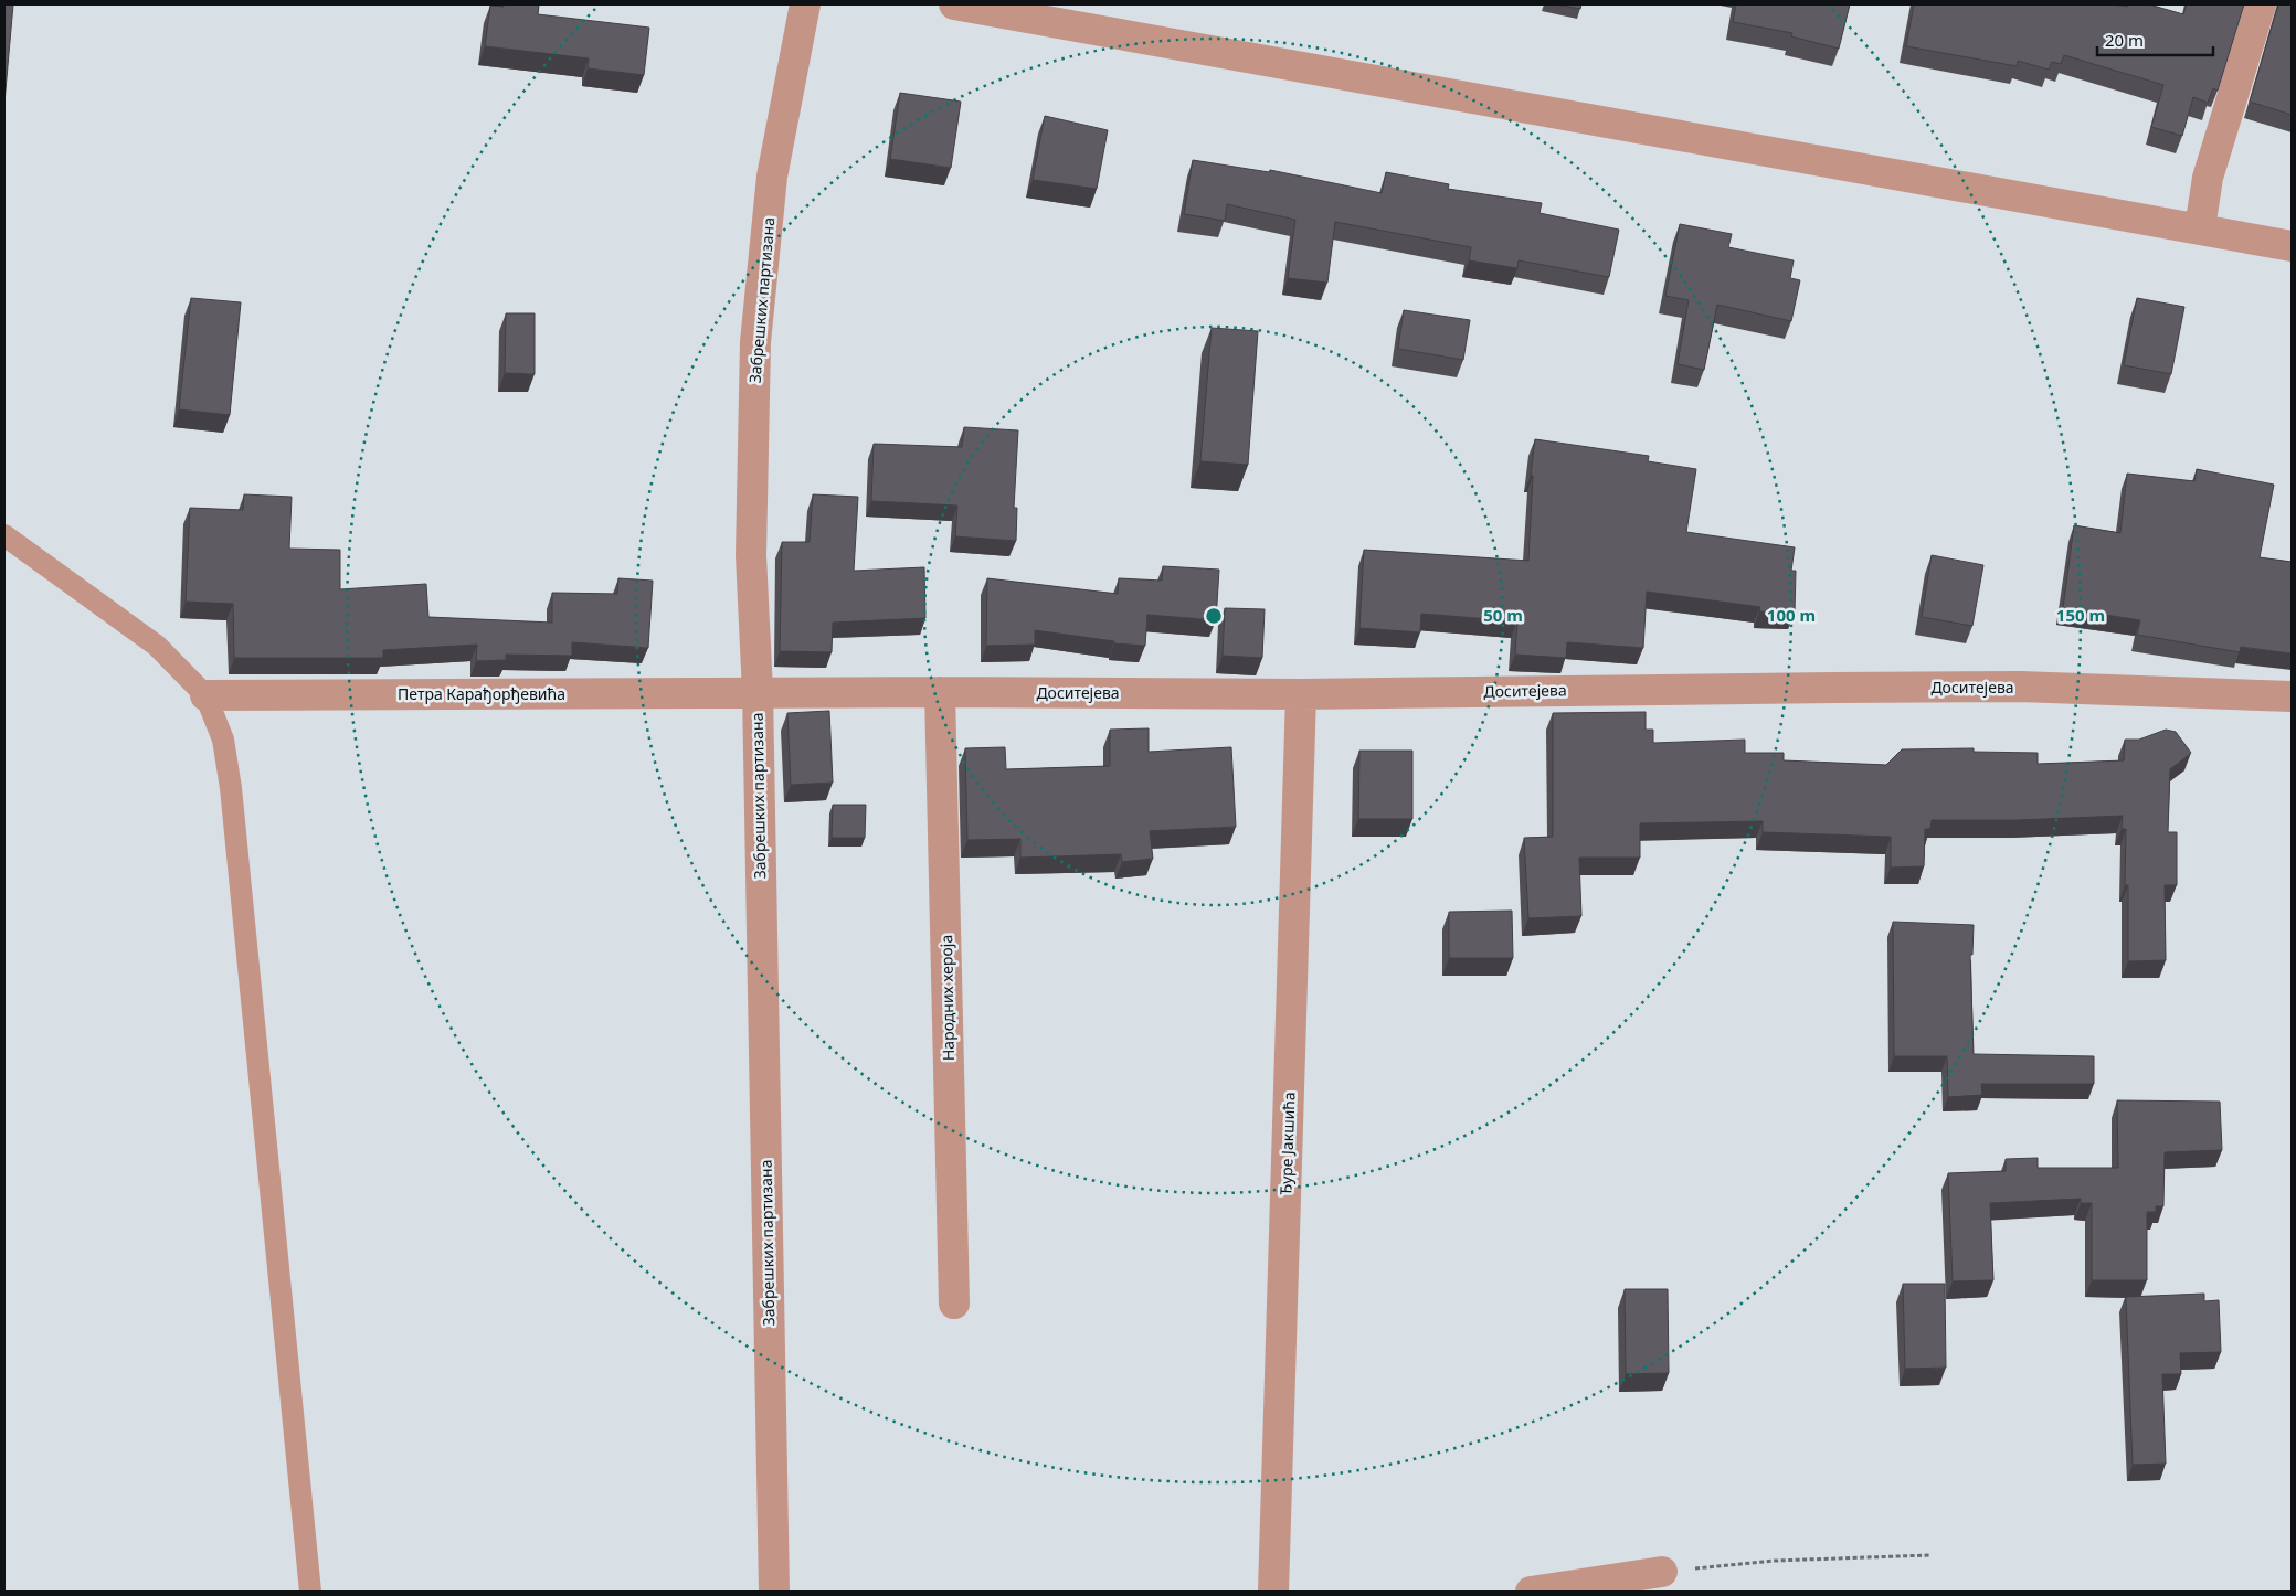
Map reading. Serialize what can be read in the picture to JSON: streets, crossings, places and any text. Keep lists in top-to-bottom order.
{
  "streets": {
    "street": [
      "Забрешких партизана",
      "Доситејева",
      "Петра Карађорђевића",
      "Народних хероја",
      "Ђуре Јакшића"
    ]
  },
  "crossings": [
    ["Забрешких партизана", "Доситејева"],
    ["Забрешких партизана", "Петра Карађорђевића"],
    ["Доситејева", "Петра Карађорђевића"],
    ["Доситејева", "Народних хероја"],
    ["Доситејева", "Ђуре Јакшића"]
  ],
  "scale_bar": "20 m",
  "rings": ["50 m", "100 m", "150 m"]
}
